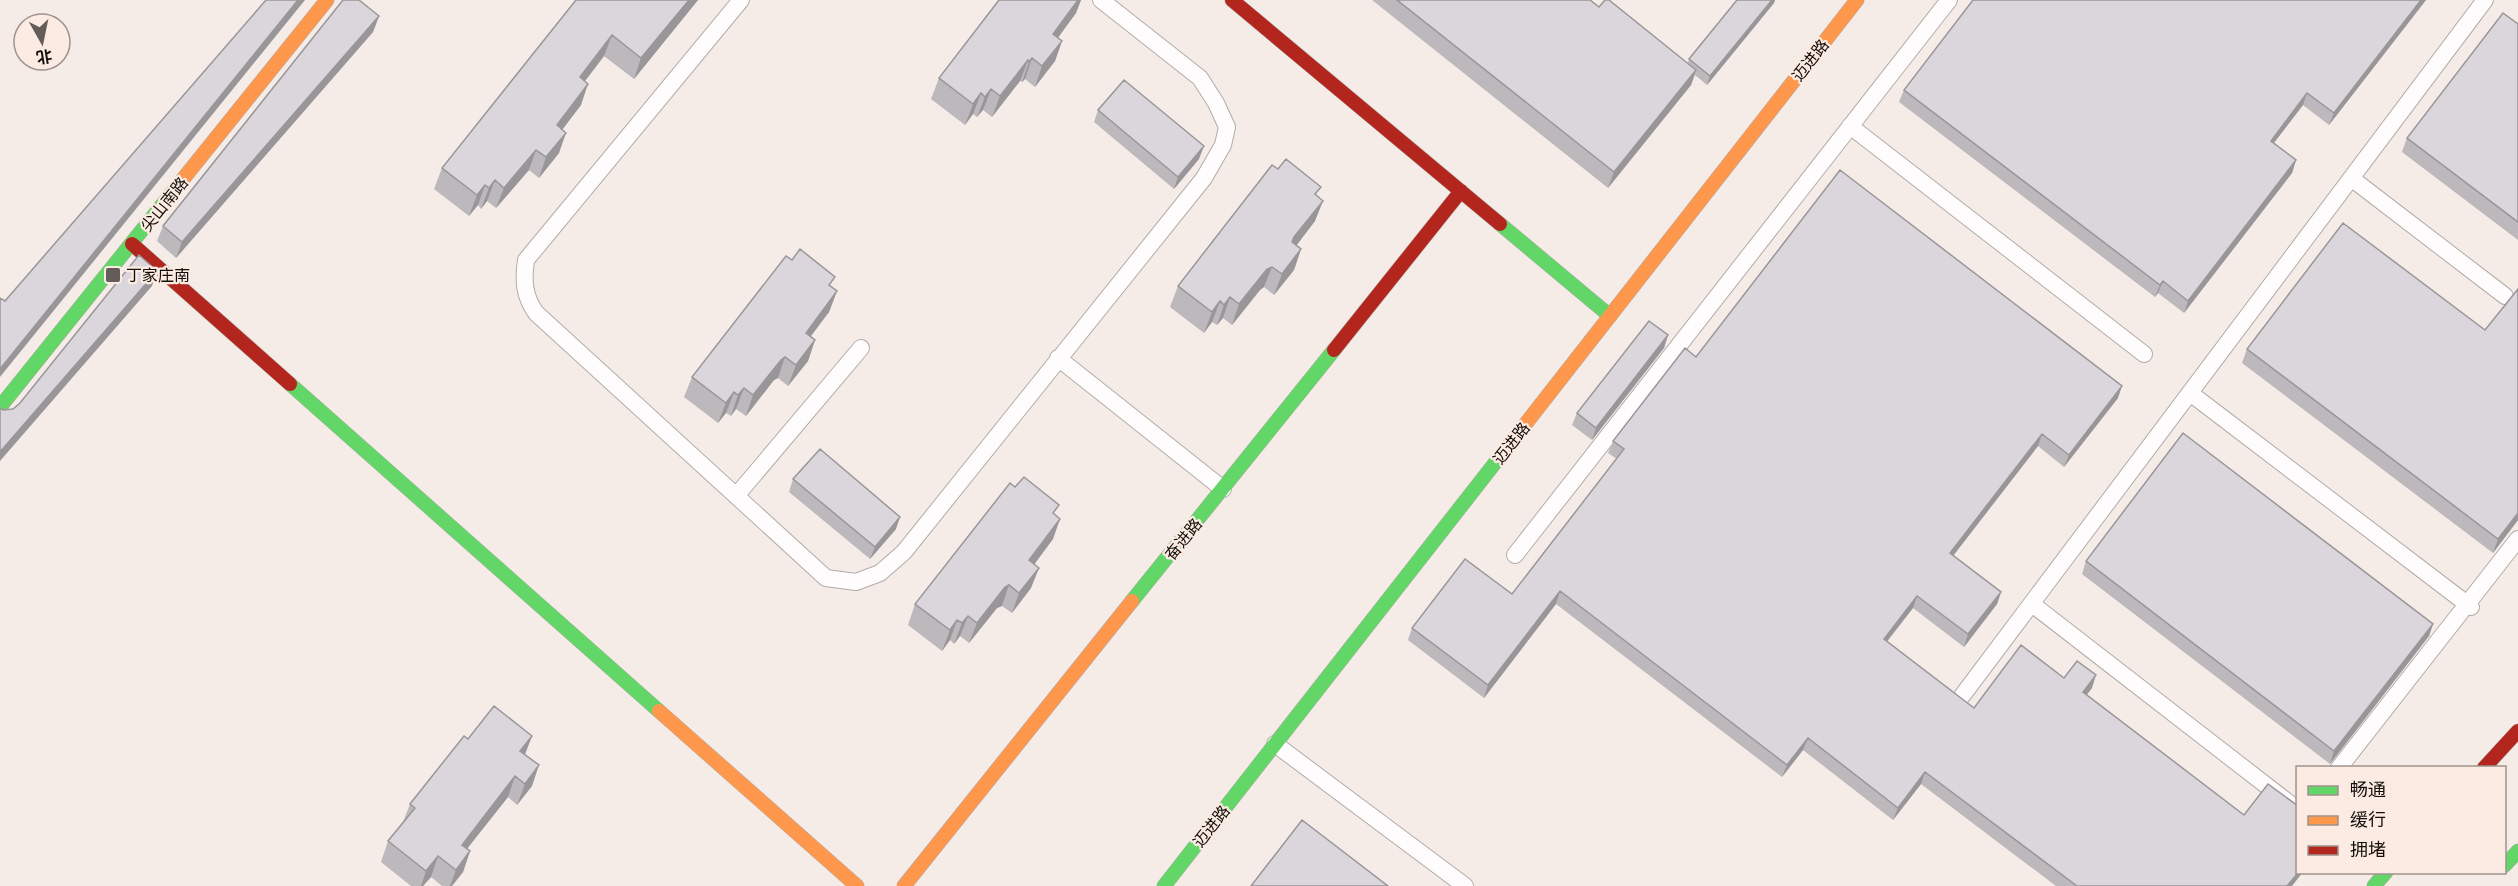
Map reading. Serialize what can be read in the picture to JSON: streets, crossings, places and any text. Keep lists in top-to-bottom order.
{
  "streets": {
    "street": ["迈进路", "尖山南路", "奋进路"]
  },
  "places": {
    "transit": ["丁家庄南"]
  },
  "legend": ["畅通", "缓行", "拥堵"],
  "north": "bottom"
}
